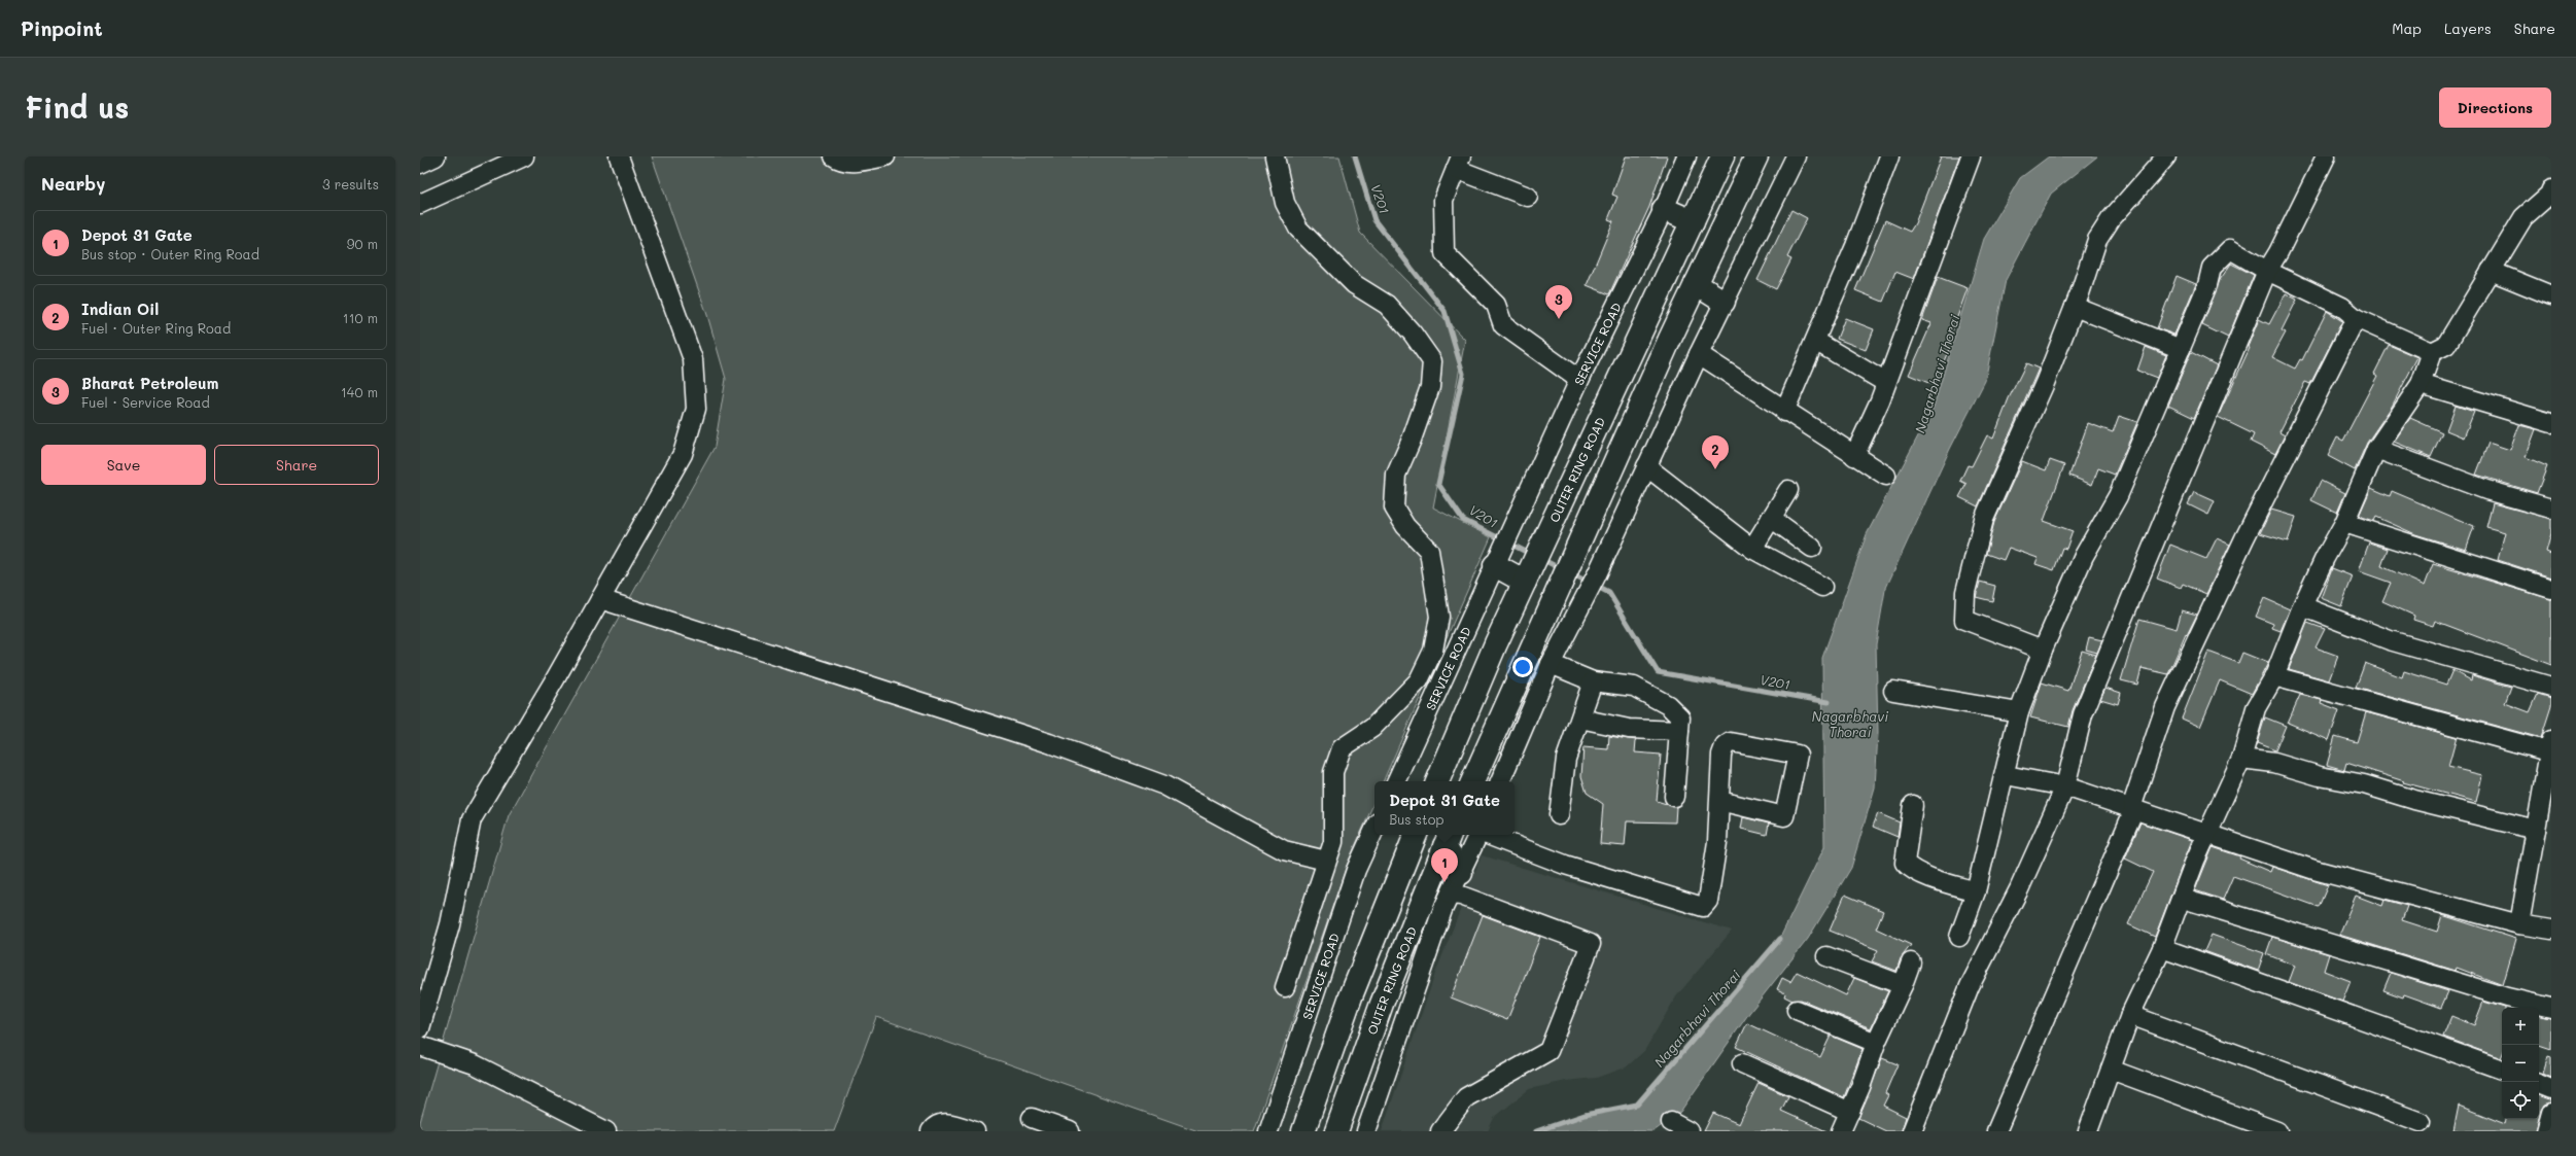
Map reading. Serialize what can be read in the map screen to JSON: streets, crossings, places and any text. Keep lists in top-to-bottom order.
{
  "streets": {
    "highway": ["OUTER RING ROAD"],
    "street": ["SERVICE ROAD"]
  },
  "water": ["V201", "Nagarbhavi Thorai"],
  "page": {
    "header": "Pinpoint",
    "nav": ["Map", "Layers", "Share"],
    "buttons": [
      "Directions",
      ["Save", "Share"]
    ],
    "title": "Find us",
    "heading": ["Nearby", "3 results"],
    "list": [
      {
        "mark": "1",
        "name": "Depot 31 Gate",
        "note": "Bus stop · Outer Ring Road",
        "value": "90 m"
      },
      {
        "mark": "2",
        "name": "Indian Oil",
        "note": "Fuel · Outer Ring Road",
        "value": "110 m"
      },
      {
        "mark": "3",
        "name": "Bharat Petroleum",
        "note": "Fuel · Service Road",
        "value": "140 m"
      }
    ],
    "pins": ["3", "2", "1"],
    "popup": ["Depot 31 Gate", "Bus stop"],
    "map_buttons": ["+", "−"]
  }
}
